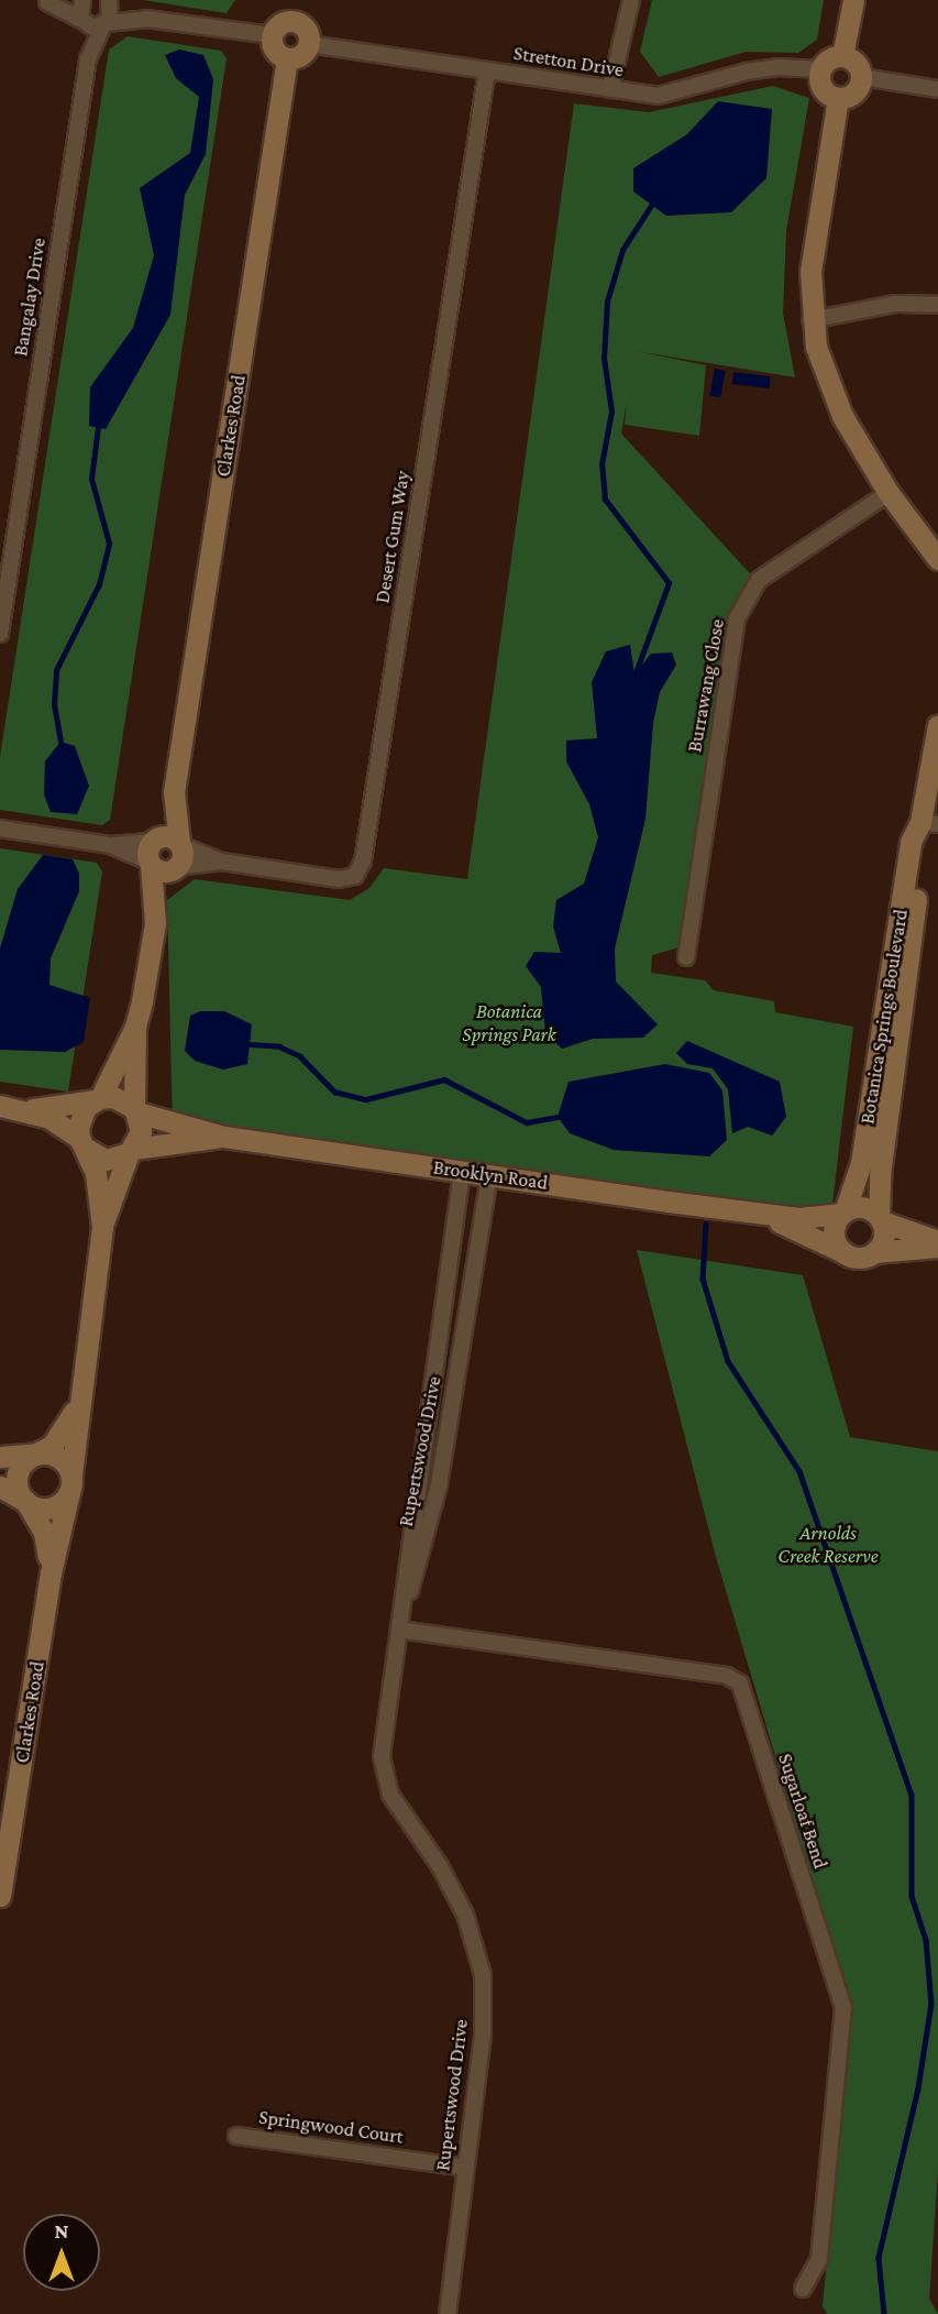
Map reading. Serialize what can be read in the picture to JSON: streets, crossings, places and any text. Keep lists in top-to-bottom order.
{
  "streets": {
    "street": [
      "Stretton Drive",
      "Bangalay Drive",
      "Clarkes Road",
      "Desert Gum Way",
      "Burrawang Close",
      "Botanica Springs Boulevard",
      "Brooklyn Road",
      "Rupertswood Drive",
      "Sugarloaf Bend",
      "Springwood Court"
    ]
  },
  "crossings": [
    ["Stretton Drive", "Clarkes Road"],
    ["Stretton Drive", "Desert Gum Way"],
    ["Clarkes Road", "Desert Gum Way"],
    ["Clarkes Road", "Brooklyn Road"],
    ["Botanica Springs Boulevard", "Brooklyn Road"],
    ["Brooklyn Road", "Rupertswood Drive"],
    ["Rupertswood Drive", "Sugarloaf Bend"],
    ["Rupertswood Drive", "Springwood Court"]
  ],
  "parks": ["Botanica Springs Park", "Arnolds Creek Reserve"],
  "north": "top"
}
